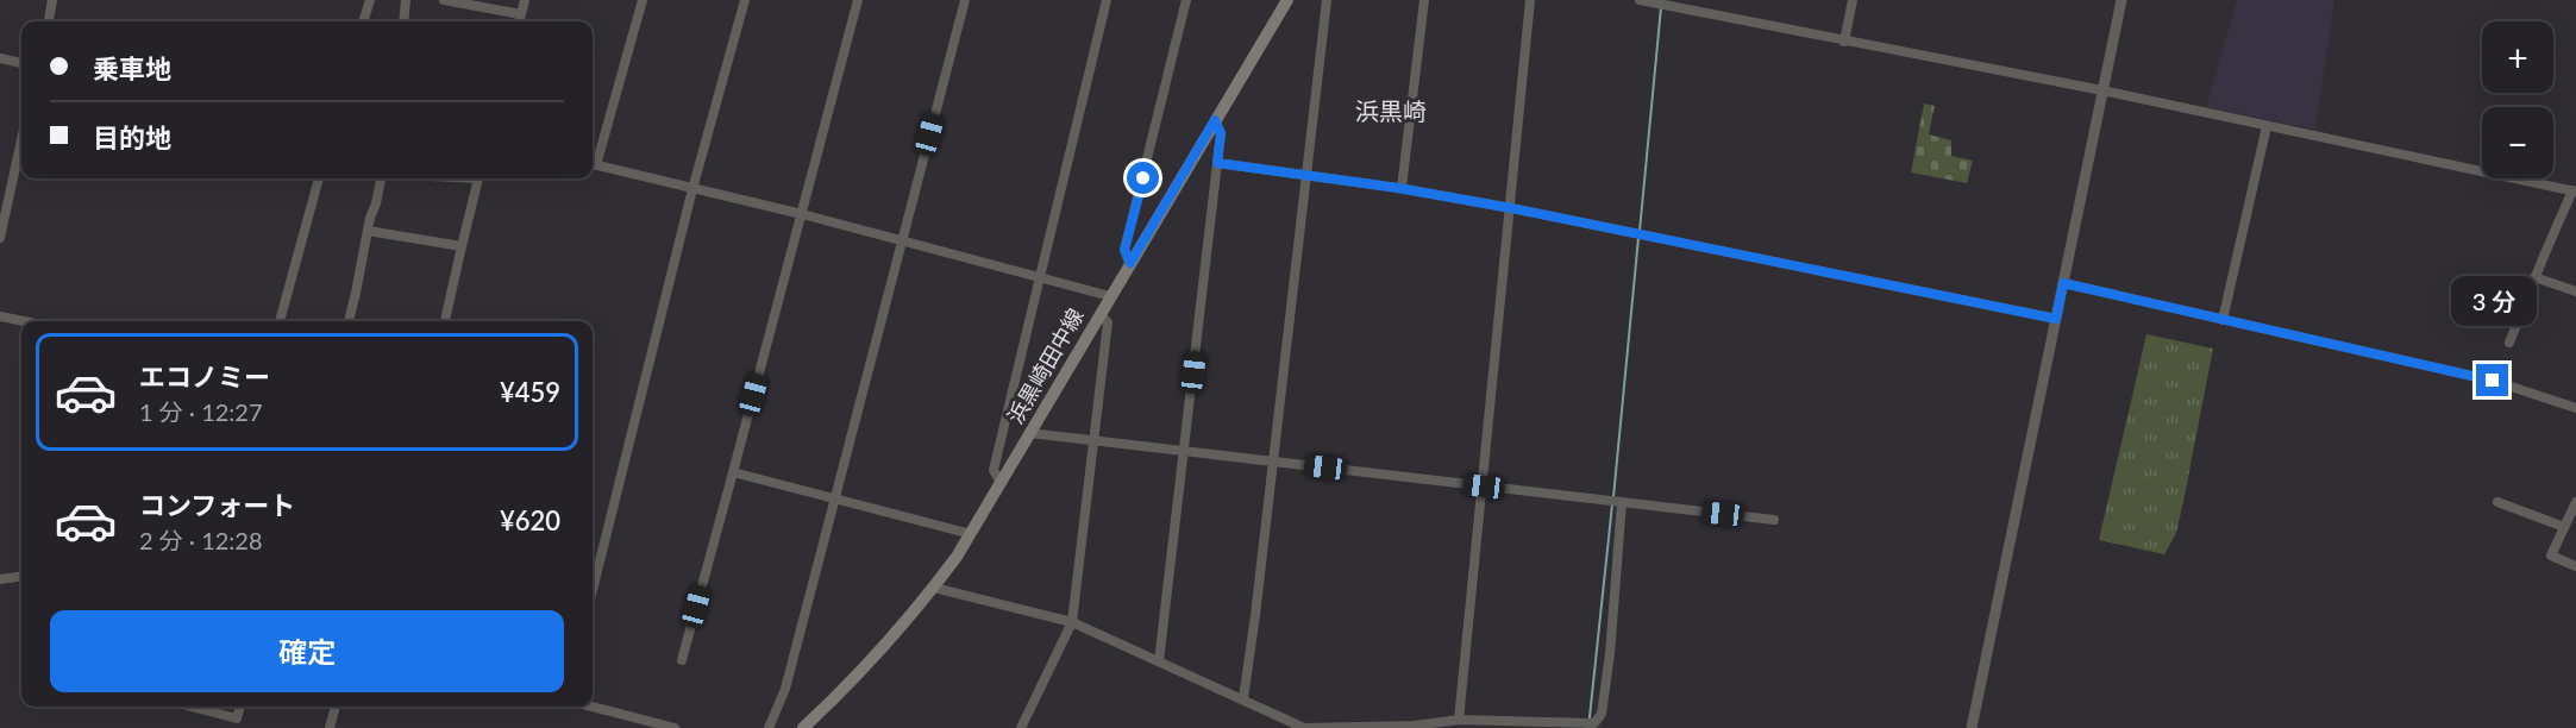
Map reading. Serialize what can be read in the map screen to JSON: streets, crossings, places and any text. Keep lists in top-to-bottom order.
{
  "streets": {
    "main road": ["浜黒崎田中線"]
  },
  "districts": ["浜黒崎"],
  "page": {
    "map_buttons": ["+", "−"],
    "banner": ["乗車地", "目的地"],
    "bubble": "3 分",
    "list": [
      {
        "name": "エコノミー",
        "note": "1 分 · 12:27",
        "value": "¥459"
      },
      {
        "name": "コンフォート",
        "note": "2 分 · 12:28",
        "value": "¥620"
      }
    ],
    "buttons": "確定"
  }
}
